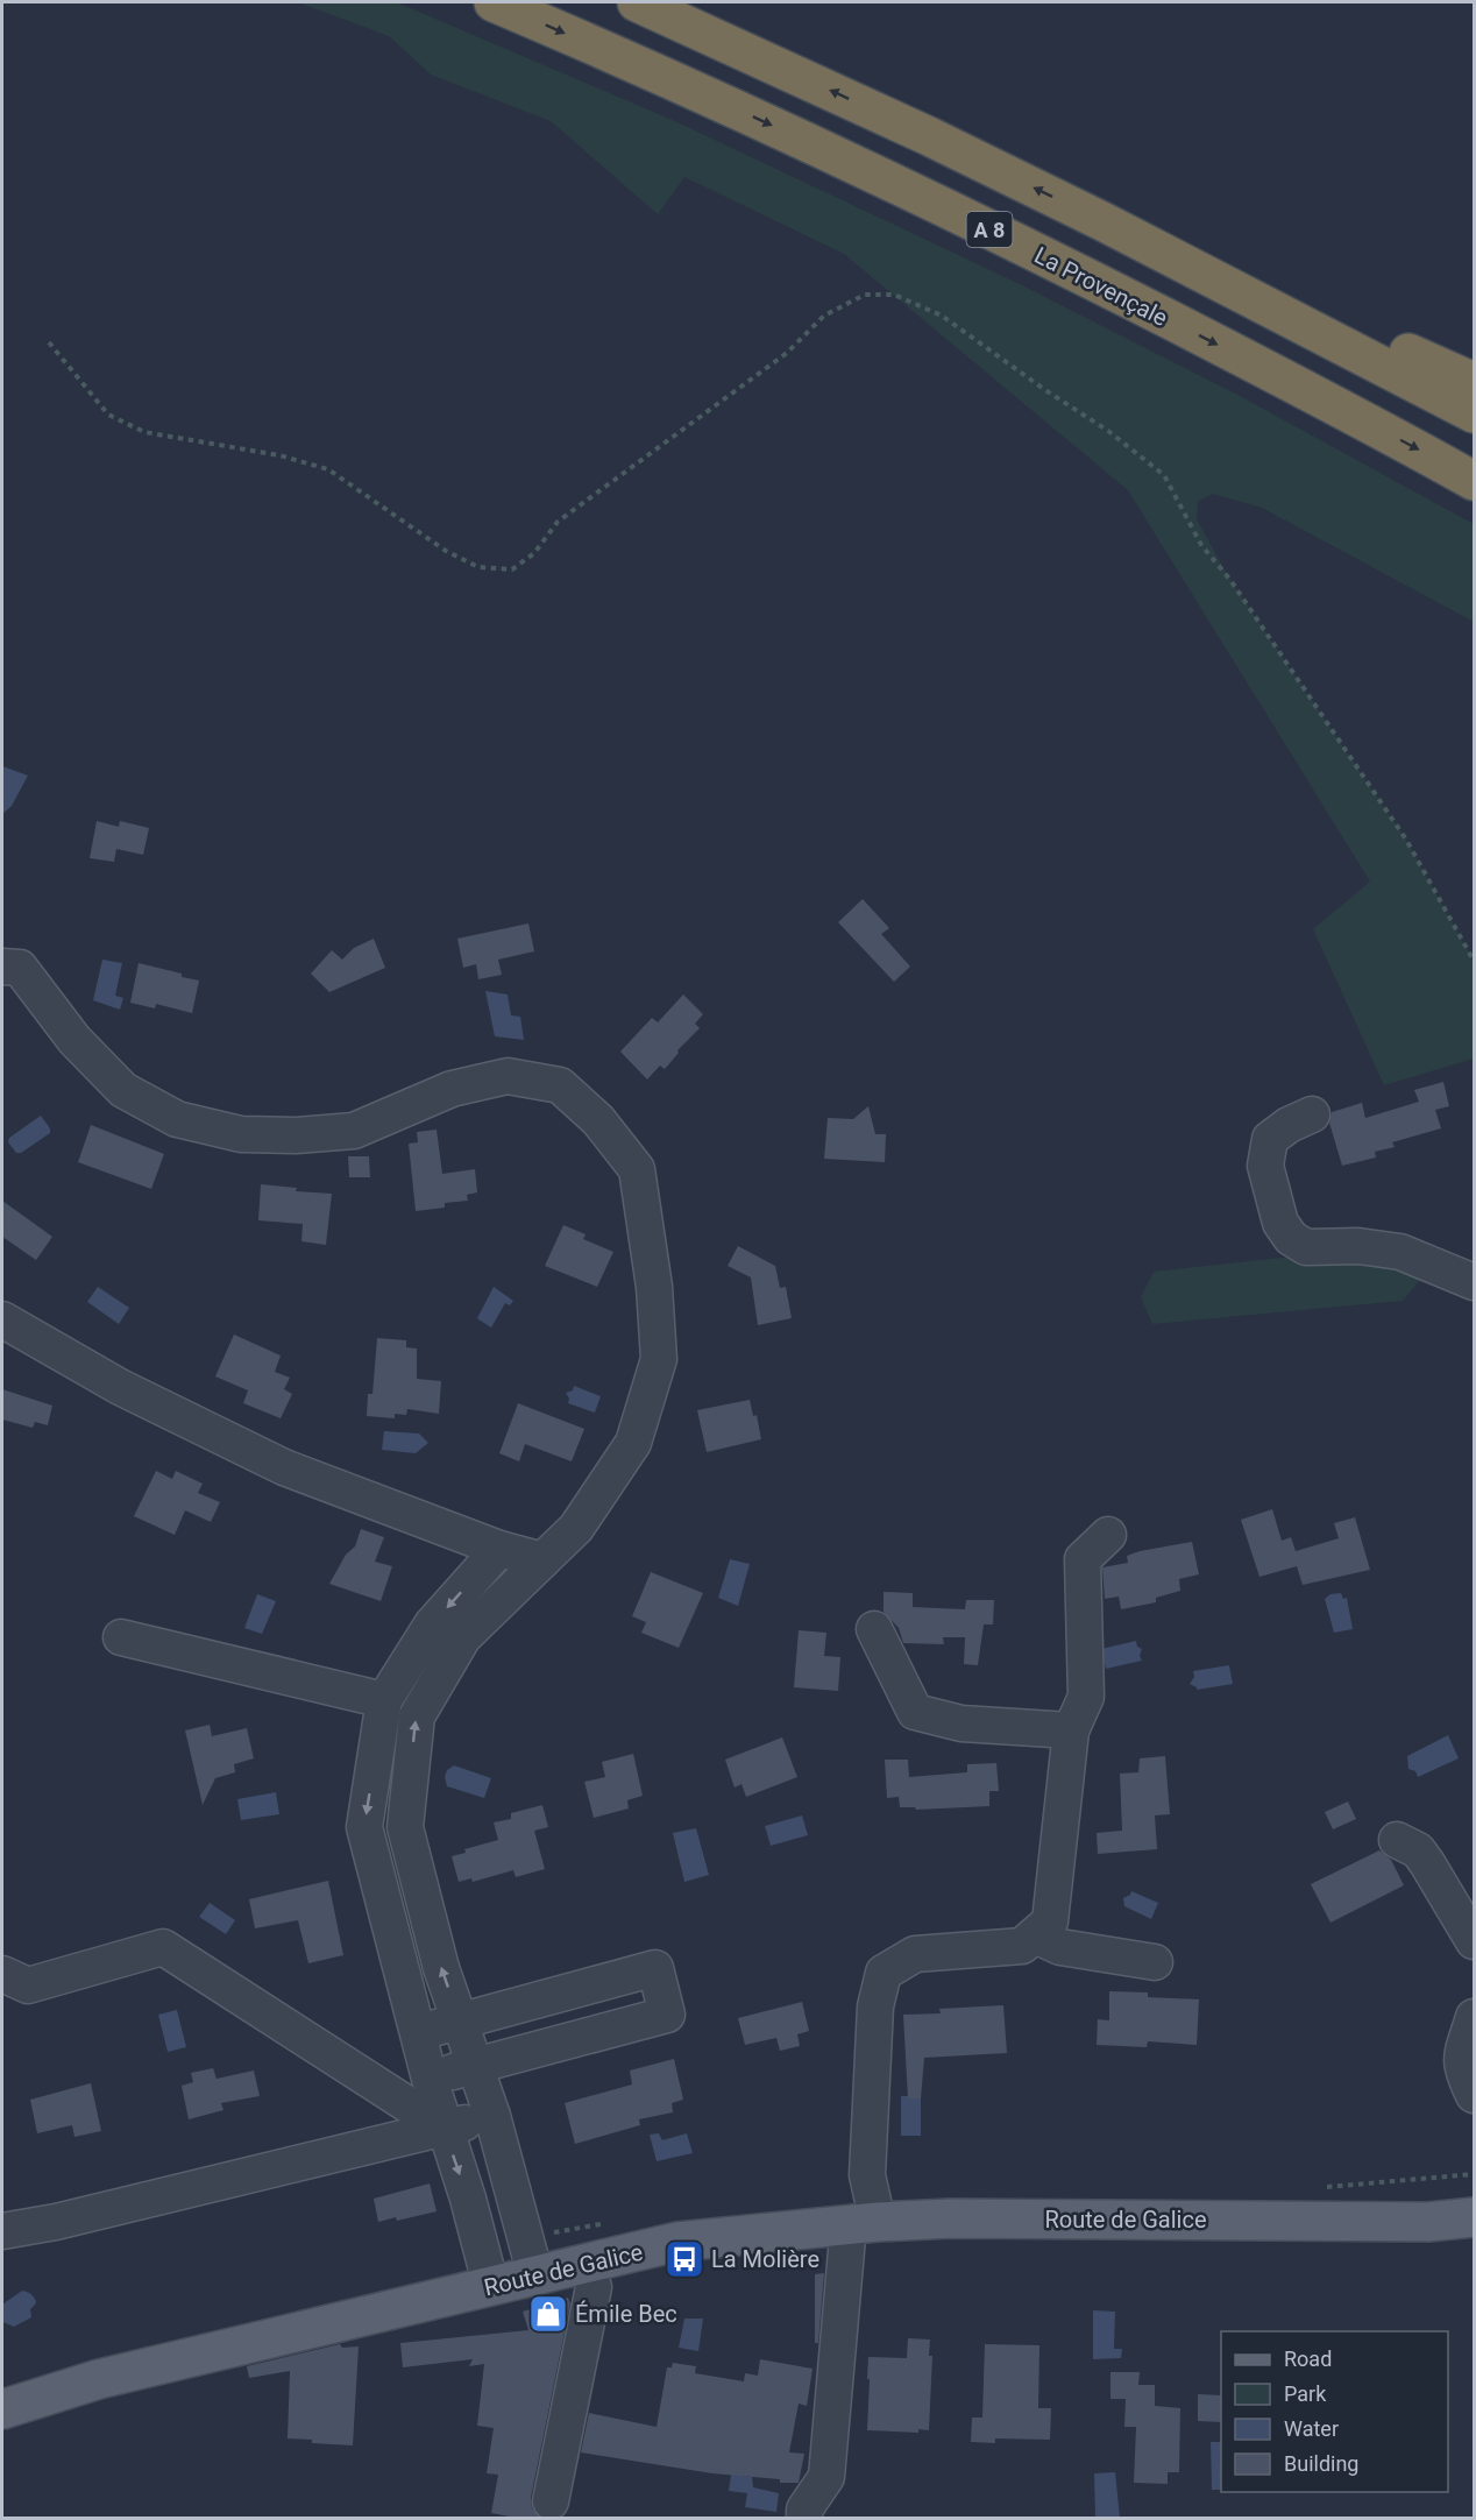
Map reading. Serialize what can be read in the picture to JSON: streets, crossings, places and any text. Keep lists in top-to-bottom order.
{
  "streets": {
    "highway": ["A 8", "La Provençale"],
    "main road": ["Route de Galice"]
  },
  "places": {
    "bus stop": ["La Molière"],
    "shop": ["Émile Bec"]
  },
  "legend": [
    "Road",
    "Park",
    "Water",
    "Building"
  ]
}
